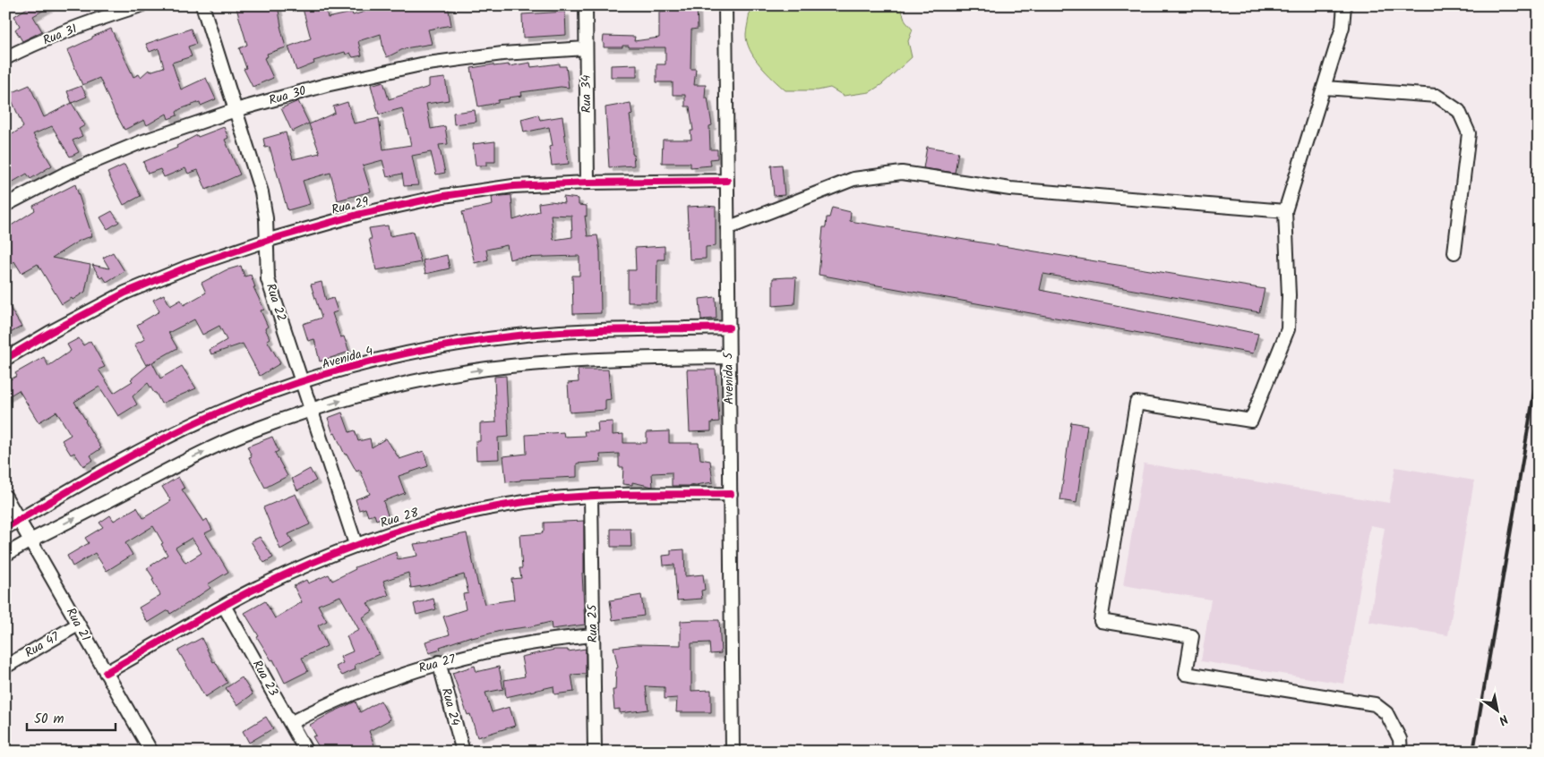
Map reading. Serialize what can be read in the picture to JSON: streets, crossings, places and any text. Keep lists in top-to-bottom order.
{
  "streets": {
    "street": [
      "Rua 31",
      "Rua 34",
      "Rua 30",
      "Rua 29",
      "Rua 22",
      "Avenida 4",
      "Avenida 5",
      "Rua 28",
      "Rua 25",
      "Rua 21",
      "Rua 47",
      "Rua 27",
      "Rua 23",
      "Rua 24"
    ]
  },
  "crossings": [
    ["Rua 34", "Rua 30"],
    ["Rua 34", "Rua 29"],
    ["Rua 30", "Rua 22"],
    ["Rua 29", "Rua 22"],
    ["Rua 29", "Avenida 5"],
    ["Rua 22", "Avenida 4"],
    ["Rua 22", "Rua 28"],
    ["Avenida 4", "Avenida 5"],
    ["Avenida 4", "Rua 21"],
    ["Avenida 5", "Rua 28"],
    ["Rua 28", "Rua 25"],
    ["Rua 28", "Rua 21"],
    ["Rua 28", "Rua 23"],
    ["Rua 25", "Rua 27"],
    ["Rua 21", "Rua 47"],
    ["Rua 27", "Rua 23"],
    ["Rua 27", "Rua 24"]
  ],
  "scale_bar": "50 m",
  "north": "bottom right"
}
